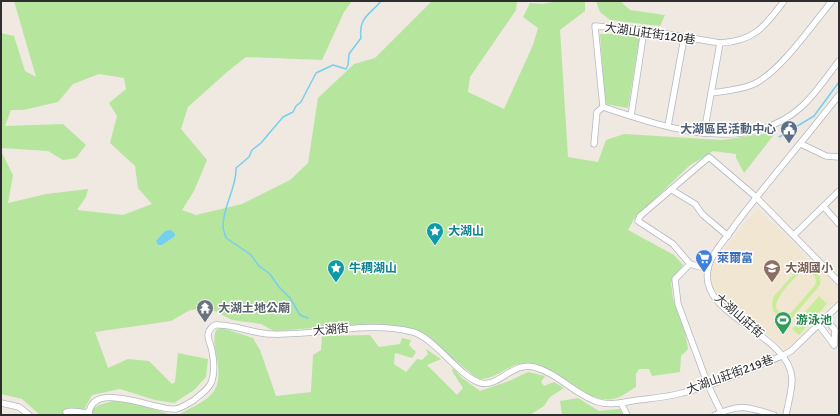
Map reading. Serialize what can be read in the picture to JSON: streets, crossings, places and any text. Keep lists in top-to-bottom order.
{
  "streets": {
    "street": [
      "大湖山莊街120巷",
      "大湖山莊街",
      "大湖街",
      "大湖山莊街219巷"
    ]
  },
  "crossings": [
    ["大湖山莊街", "大湖山莊街219巷"],
    ["大湖街", "大湖山莊街219巷"]
  ],
  "places": {
    "public building": ["大湖區民活動中心"],
    "place": ["大湖山", "牛稠湖山"],
    "supermarket": ["萊爾富"],
    "school or university": ["大湖國小"],
    "temple": ["大湖土地公廟"],
    "sports": ["游泳池"]
  }
}
